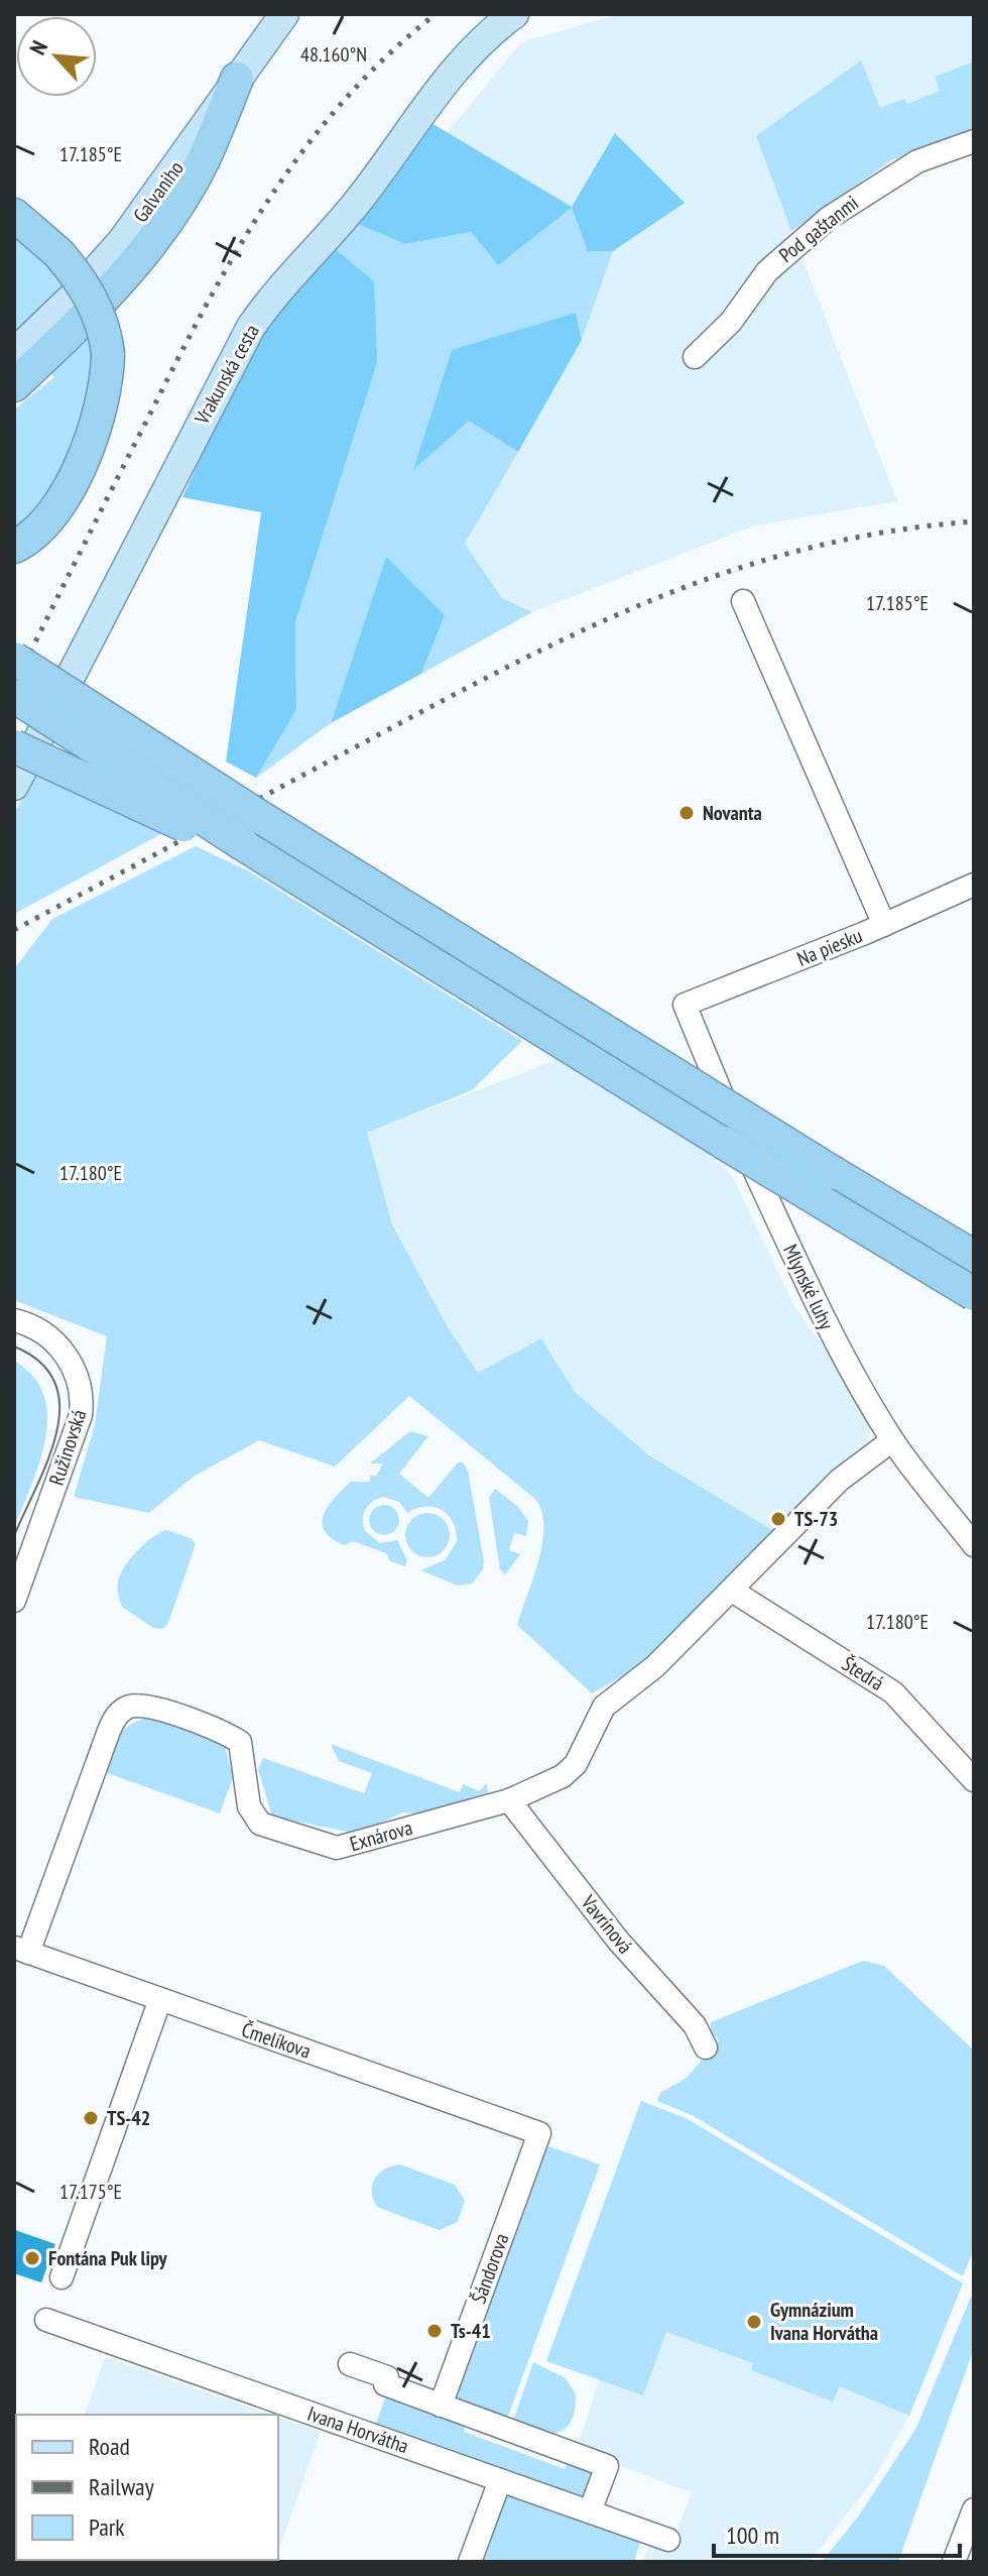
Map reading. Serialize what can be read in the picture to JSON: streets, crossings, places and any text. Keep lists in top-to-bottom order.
{
  "streets": {
    "main road": ["Galvaniho", "Vrakunská cesta"],
    "street": [
      "Pod gaštanmi",
      "Na piesku",
      "Mlynské luhy",
      "Ružinovská",
      "Štedrá",
      "Exnárova",
      "Vavrínová",
      "Čmelíkova",
      "Šándorova",
      "Ivana Horvátha"
    ]
  },
  "crossings": [
    ["Na piesku", "Mlynské luhy"],
    ["Exnárova", "Vavrínová"],
    ["Exnárova", "Čmelíkova"],
    ["Čmelíkova", "Šándorova"]
  ],
  "places": [
    "Novanta",
    "TS-73",
    "TS-42",
    "Fontána Puk lipy",
    "Gymnázium Ivana Horvátha",
    "Ts-41"
  ],
  "legend": ["Road", "Railway", "Park"],
  "scale_bar": "100 m",
  "north": "top left",
  "coordinates": [
    "48.160°N",
    "17.185°E",
    "17.180°E",
    "17.175°E"
  ]
}
